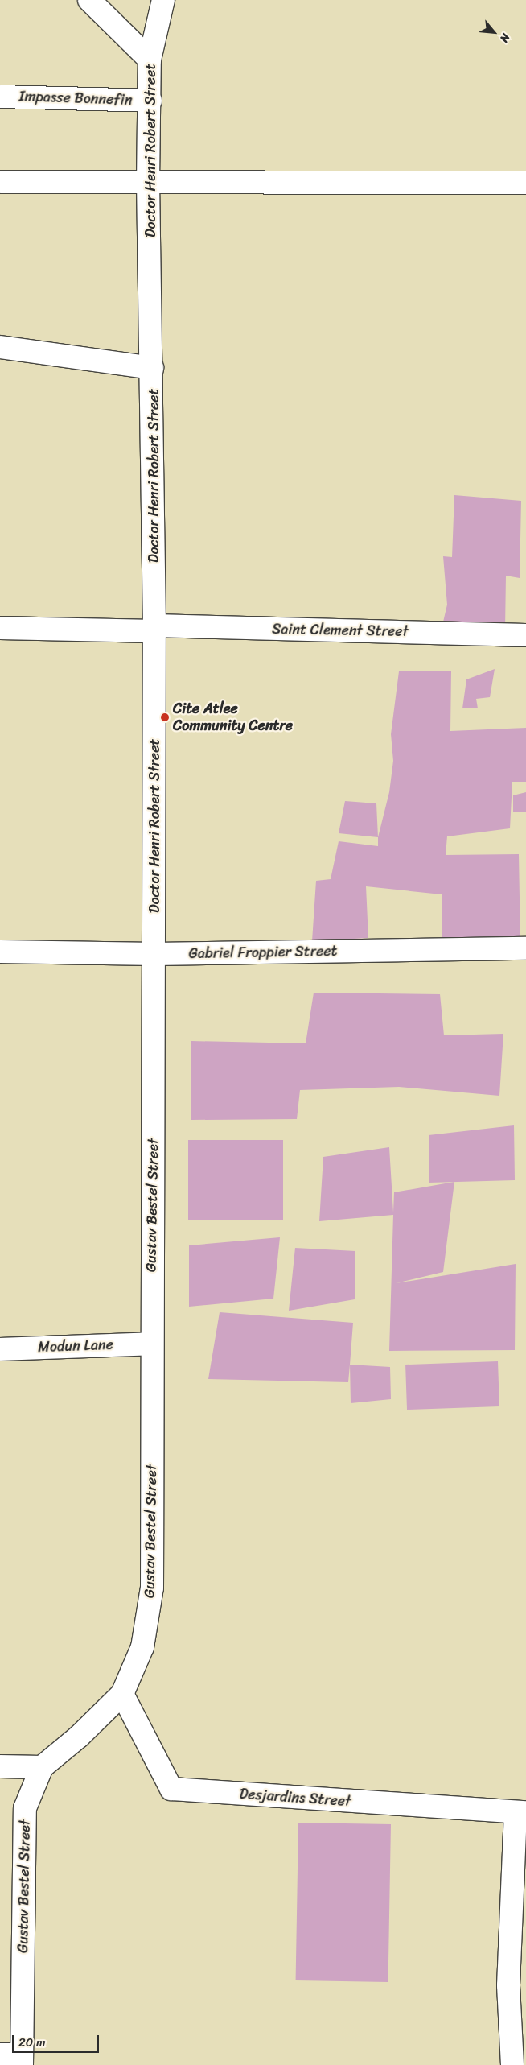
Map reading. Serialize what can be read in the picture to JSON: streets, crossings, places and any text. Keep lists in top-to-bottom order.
{
  "streets": {
    "street": [
      "Impasse Bonnefin",
      "Doctor Henri Robert Street",
      "Saint Clement Street",
      "Gabriel Froppier Street",
      "Gustav Bestel Street",
      "Modun Lane",
      "Desjardins Street"
    ]
  },
  "crossings": [
    ["Impasse Bonnefin", "Doctor Henri Robert Street"],
    ["Doctor Henri Robert Street", "Saint Clement Street"],
    ["Doctor Henri Robert Street", "Gabriel Froppier Street"],
    ["Doctor Henri Robert Street", "Gustav Bestel Street"],
    ["Gabriel Froppier Street", "Gustav Bestel Street"],
    ["Gustav Bestel Street", "Modun Lane"],
    ["Gustav Bestel Street", "Desjardins Street"]
  ],
  "places": ["Cite Atlee Community Centre"],
  "scale_bar": "20 m",
  "north": "bottom right"
}
